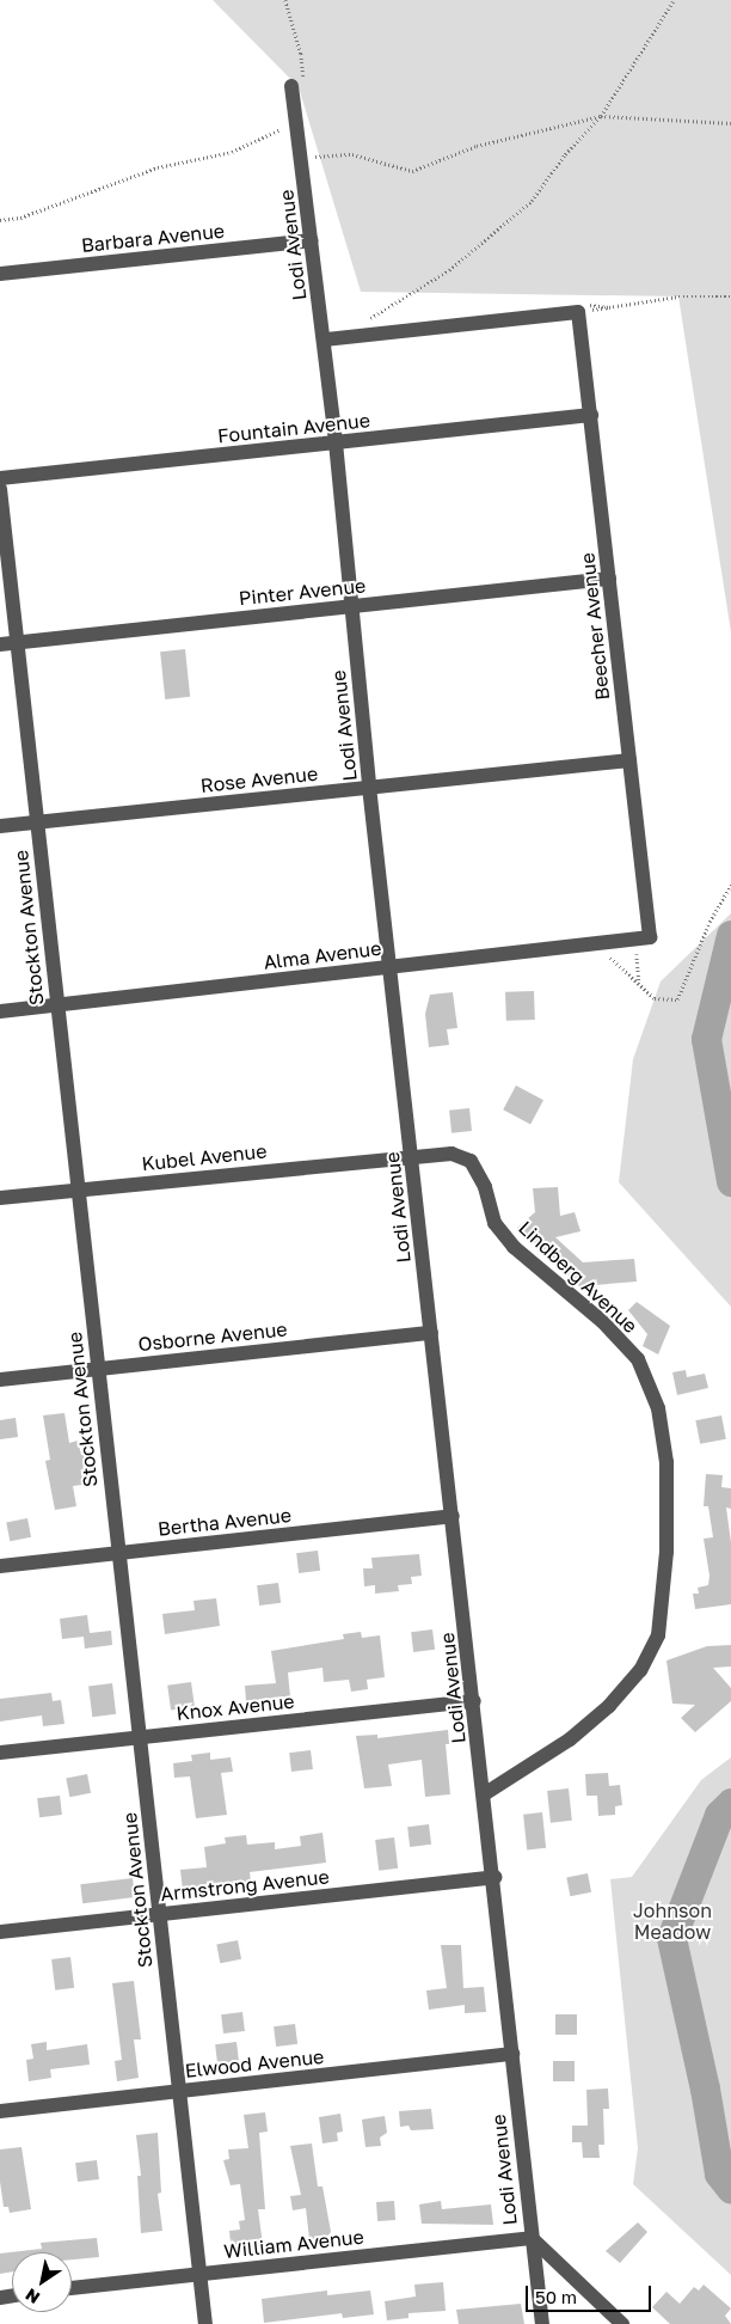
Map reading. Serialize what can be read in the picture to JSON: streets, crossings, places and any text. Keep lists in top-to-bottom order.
{
  "streets": {
    "street": [
      "Barbara Avenue",
      "Lodi Avenue",
      "Fountain Avenue",
      "Pinter Avenue",
      "Beecher Avenue",
      "Rose Avenue",
      "Stockton Avenue",
      "Alma Avenue",
      "Kubel Avenue",
      "Lindberg Avenue",
      "Osborne Avenue",
      "Bertha Avenue",
      "Knox Avenue",
      "Armstrong Avenue",
      "Elwood Avenue",
      "William Avenue"
    ]
  },
  "crossings": [
    ["Barbara Avenue", "Lodi Avenue"],
    ["Lodi Avenue", "Fountain Avenue"],
    ["Lodi Avenue", "Pinter Avenue"],
    ["Lodi Avenue", "Rose Avenue"],
    ["Lodi Avenue", "Alma Avenue"],
    ["Lodi Avenue", "Kubel Avenue"],
    ["Lodi Avenue", "Lindberg Avenue"],
    ["Lodi Avenue", "Osborne Avenue"],
    ["Lodi Avenue", "Bertha Avenue"],
    ["Lodi Avenue", "Knox Avenue"],
    ["Lodi Avenue", "Armstrong Avenue"],
    ["Lodi Avenue", "Elwood Avenue"],
    ["Lodi Avenue", "William Avenue"],
    ["Fountain Avenue", "Beecher Avenue"],
    ["Pinter Avenue", "Beecher Avenue"],
    ["Pinter Avenue", "Stockton Avenue"],
    ["Beecher Avenue", "Rose Avenue"],
    ["Beecher Avenue", "Alma Avenue"],
    ["Rose Avenue", "Stockton Avenue"],
    ["Stockton Avenue", "Alma Avenue"],
    ["Stockton Avenue", "Kubel Avenue"],
    ["Stockton Avenue", "Osborne Avenue"],
    ["Stockton Avenue", "Bertha Avenue"],
    ["Stockton Avenue", "Knox Avenue"],
    ["Stockton Avenue", "Armstrong Avenue"],
    ["Stockton Avenue", "Elwood Avenue"],
    ["Stockton Avenue", "William Avenue"],
    ["Kubel Avenue", "Lindberg Avenue"]
  ],
  "parks": ["Johnson Meadow"],
  "scale_bar": "50 m",
  "north": "bottom left"
}
